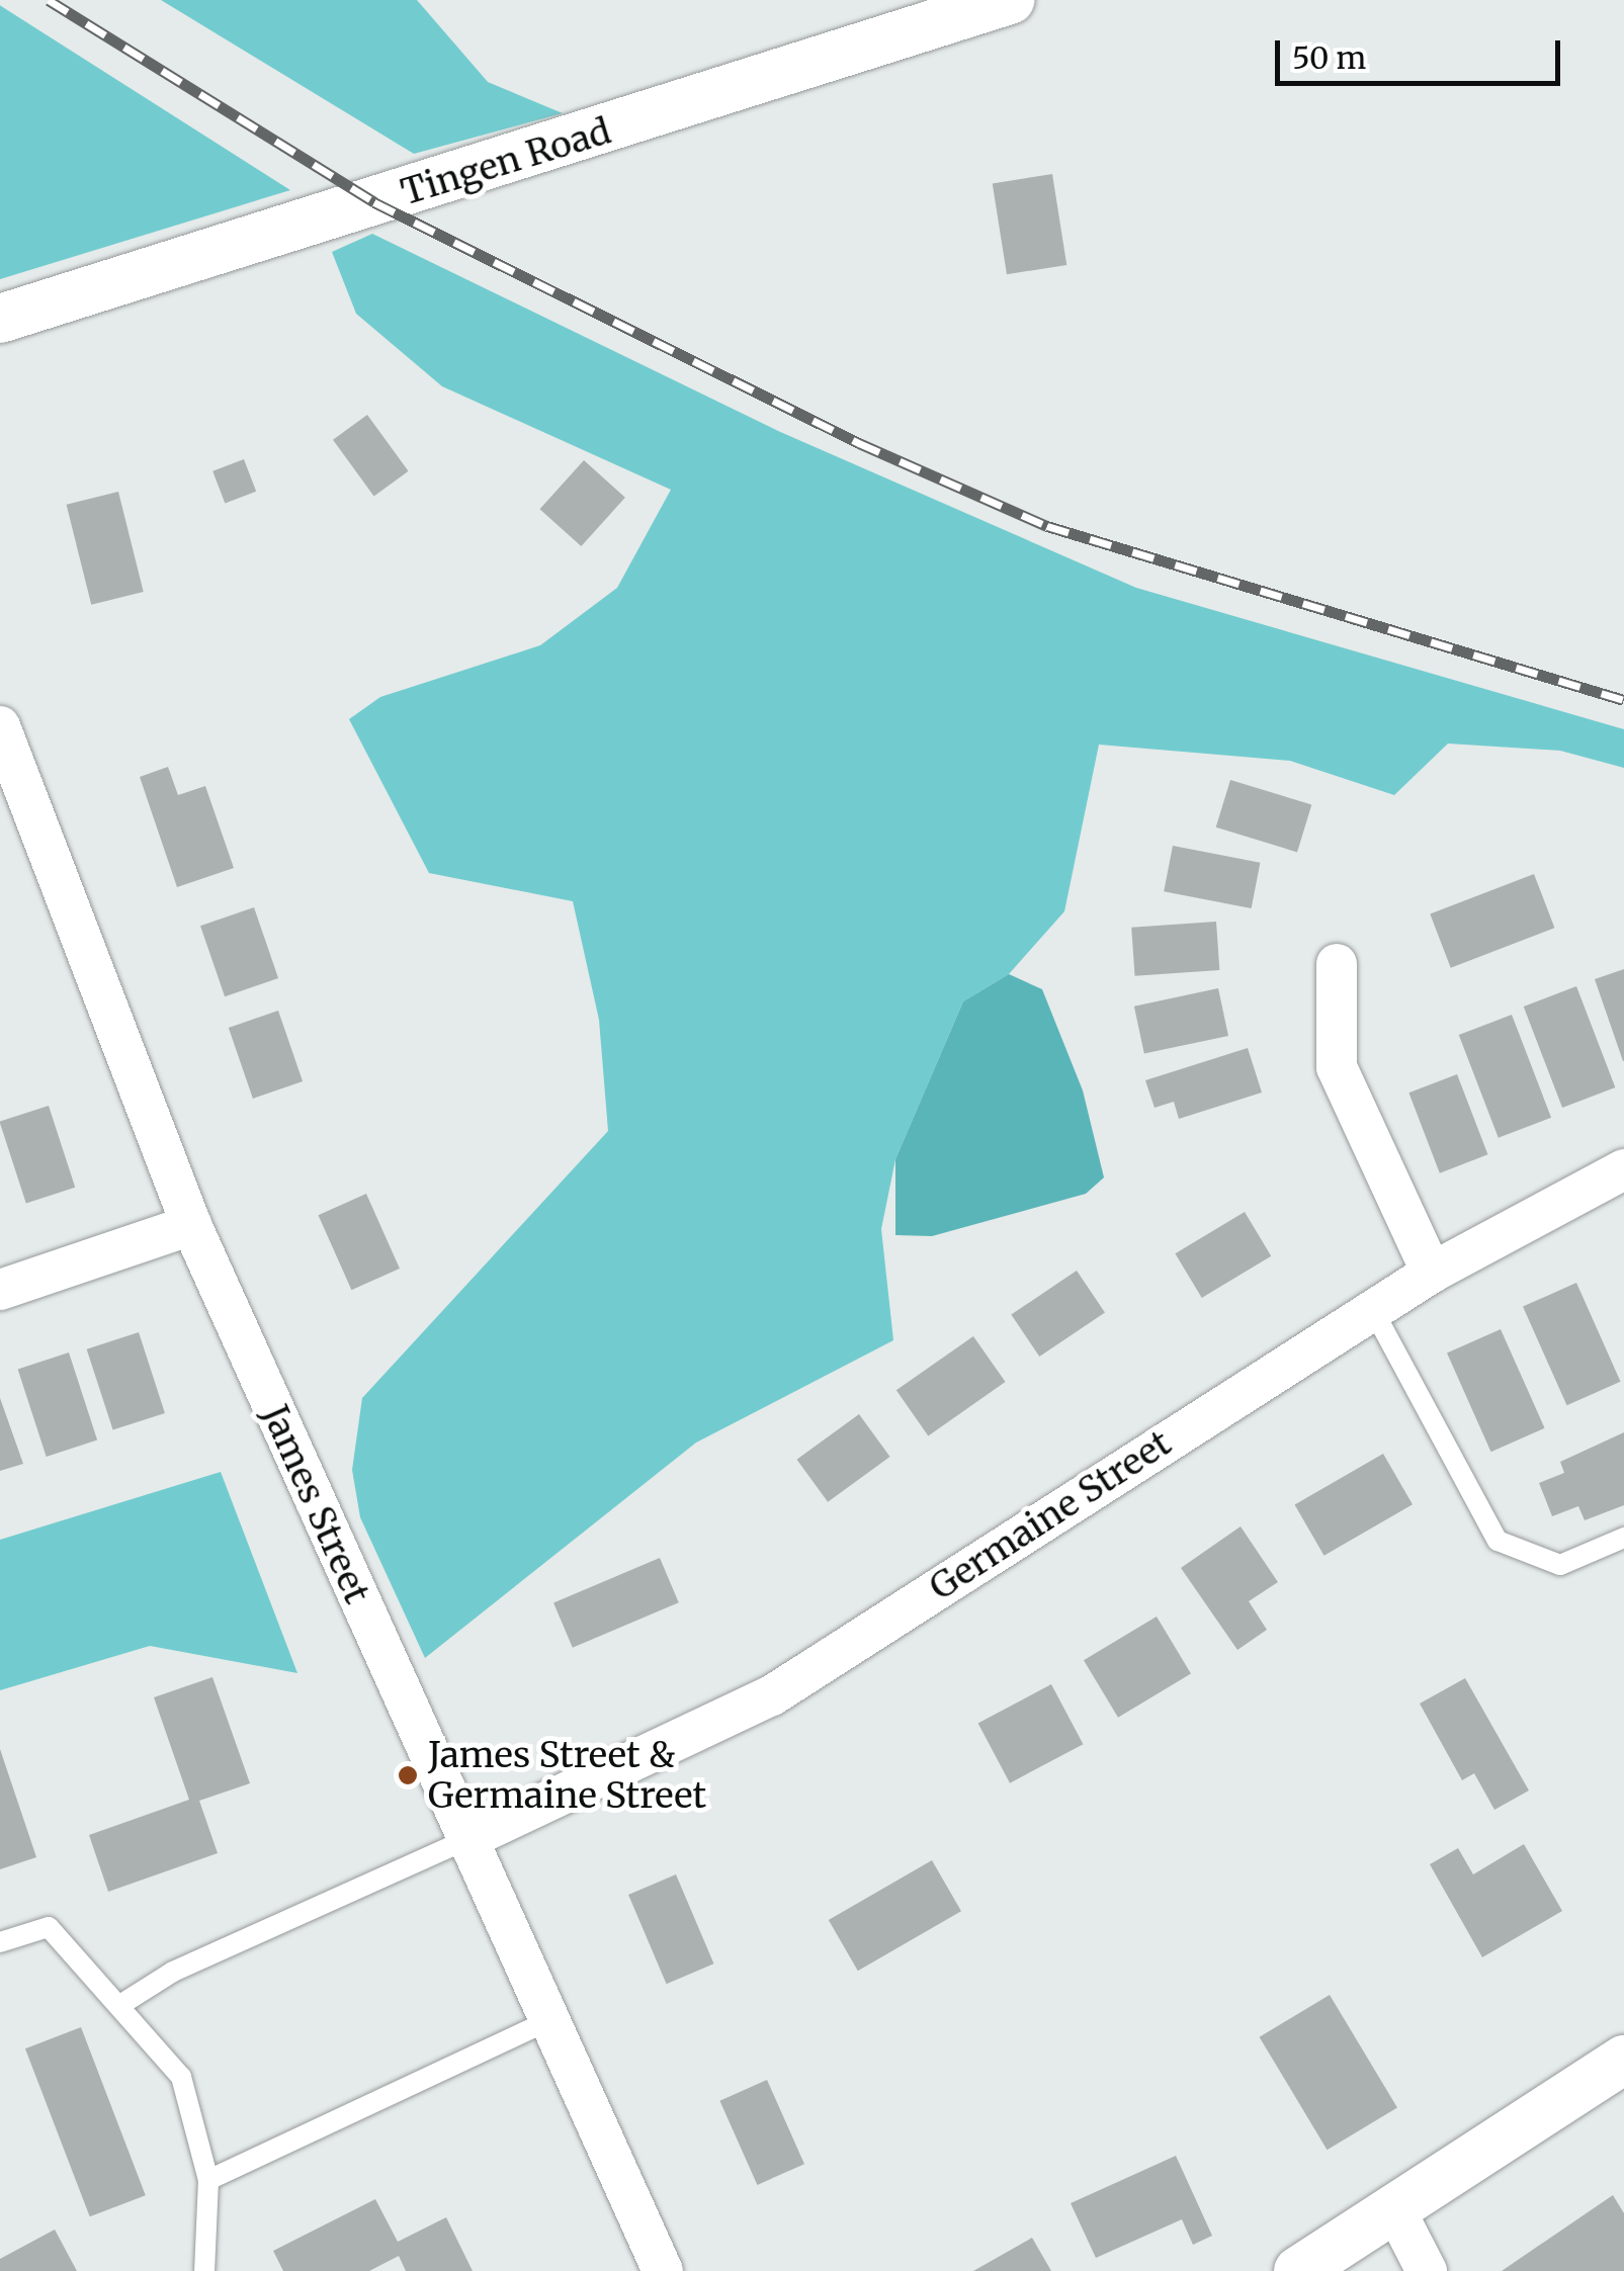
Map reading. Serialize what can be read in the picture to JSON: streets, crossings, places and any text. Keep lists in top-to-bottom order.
{
  "streets": {
    "street": ["Tingen Road", "James Street", "Germaine Street"]
  },
  "crossings": [
    ["James Street", "Germaine Street"]
  ],
  "places": ["James Street & Germaine Street"],
  "scale_bar": "50 m"
}
